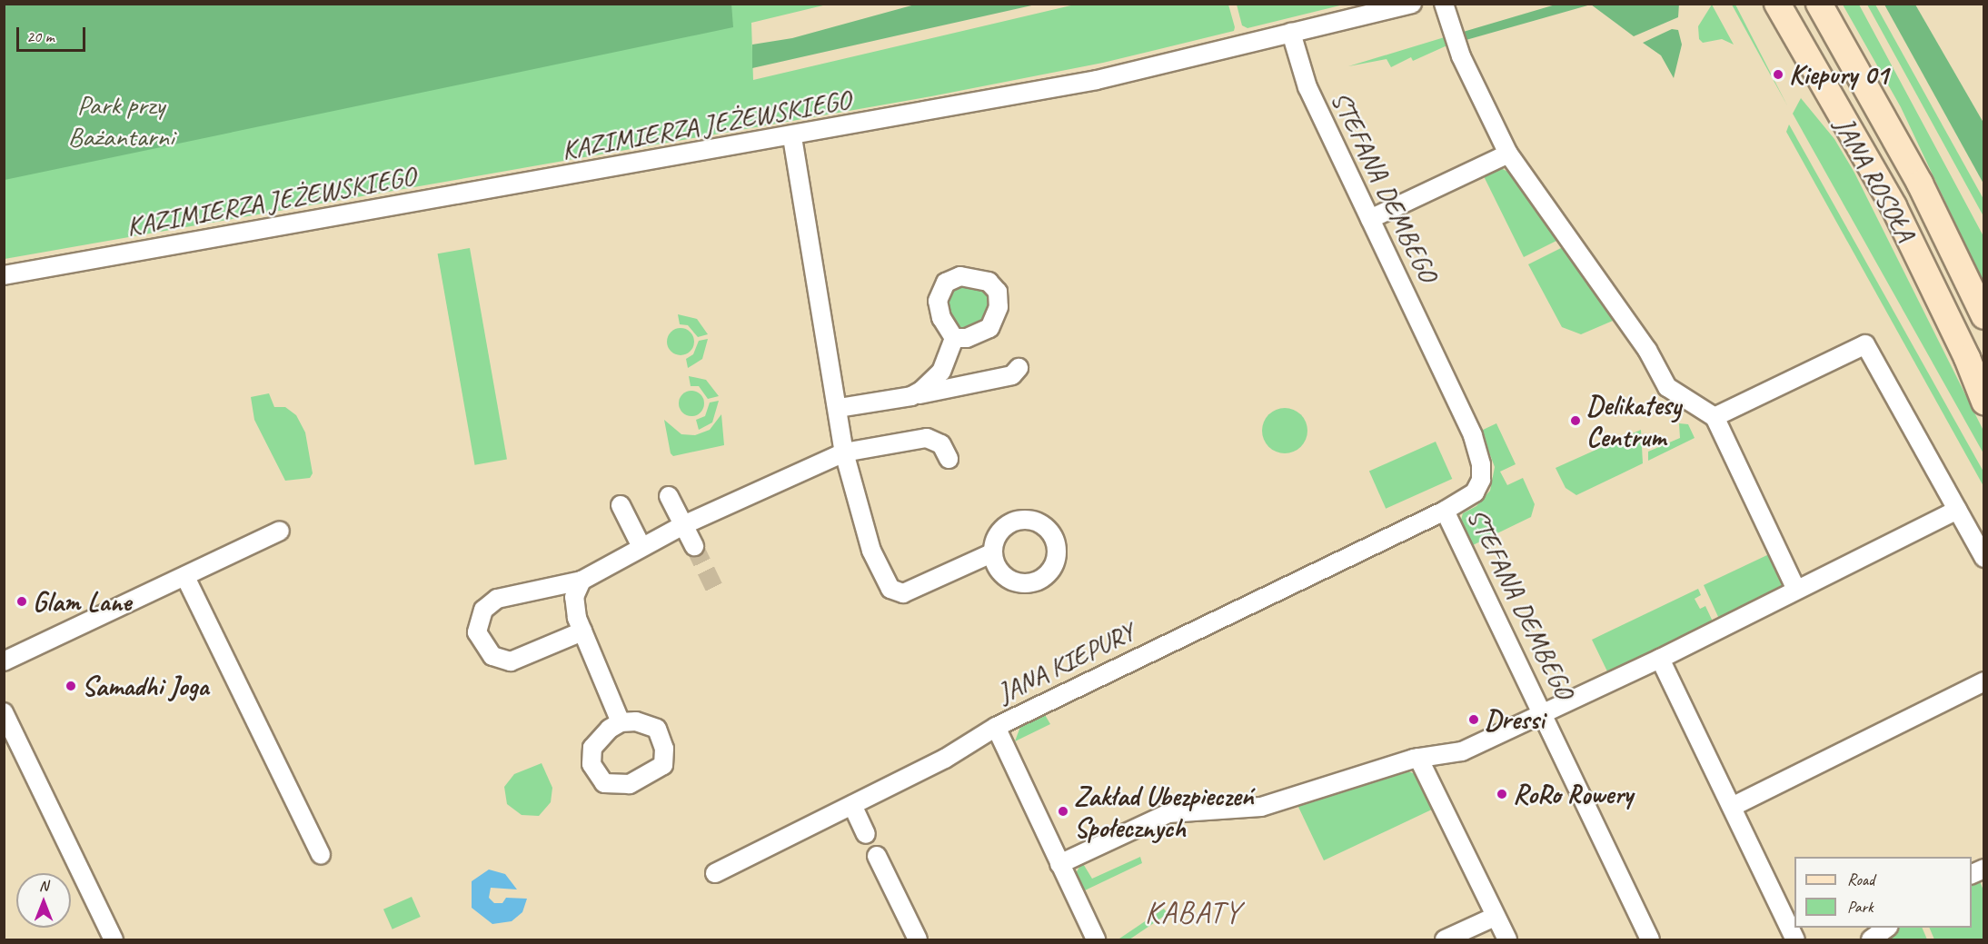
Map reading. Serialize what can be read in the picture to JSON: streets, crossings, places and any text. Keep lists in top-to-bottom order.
{
  "streets": {
    "street": [
      "KAZIMIERZA JEŻEWSKIEGO",
      "JANA ROSOŁA",
      "STEFANA DEMBEGO",
      "JANA KIEPURY"
    ]
  },
  "crossings": [
    ["KAZIMIERZA JEŻEWSKIEGO", "STEFANA DEMBEGO"],
    ["STEFANA DEMBEGO", "JANA KIEPURY"]
  ],
  "districts": ["KABATY"],
  "parks": ["Park przy Bażantarni"],
  "places": [
    "Kiepury 01",
    "Delikatesy Centrum",
    "Glam Lane",
    "Samadhi Joga",
    "Dressi",
    "RoRo Rowery",
    "Zakład Ubezpieczeń Społecznych"
  ],
  "legend": ["Road", "Park"],
  "scale_bar": "20 m",
  "north": "top"
}
